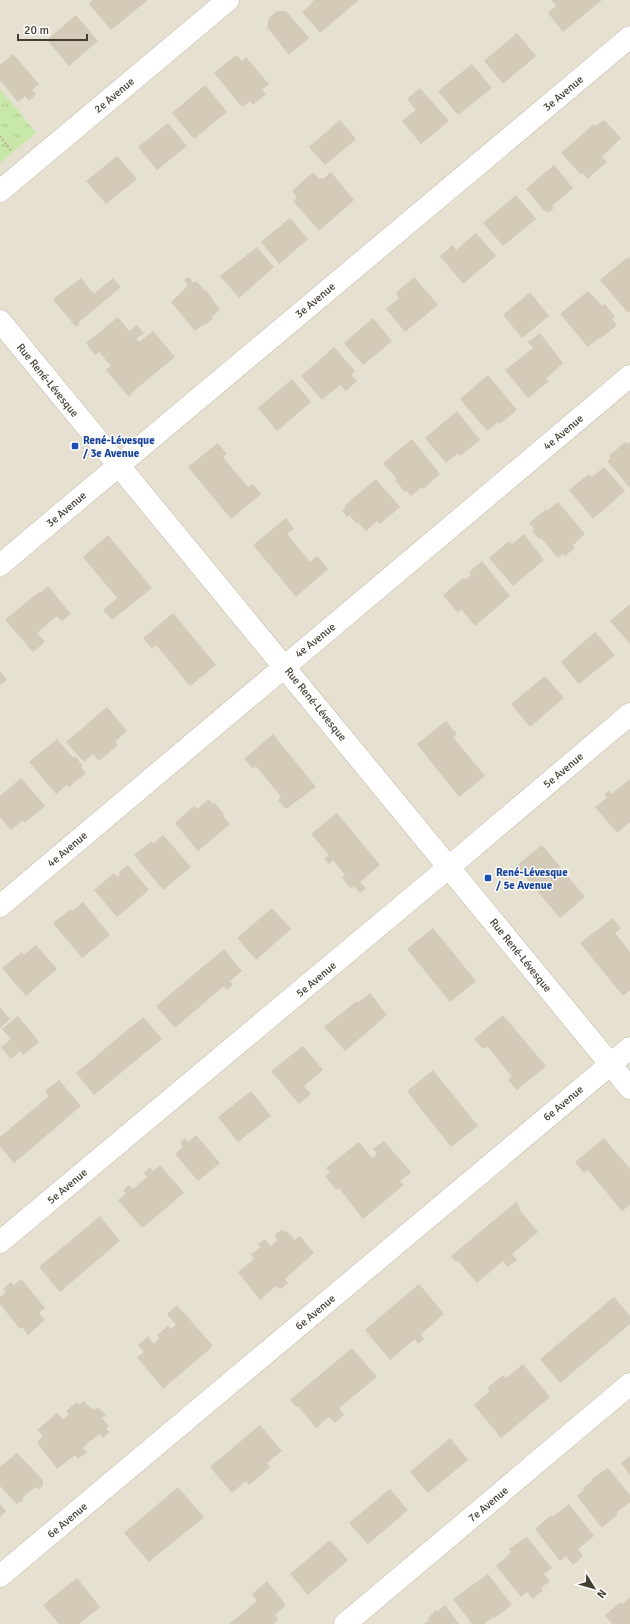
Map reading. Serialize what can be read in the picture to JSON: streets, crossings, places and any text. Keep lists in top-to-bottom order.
{
  "streets": {
    "street": [
      "3e Avenue",
      "2e Avenue",
      "Rue René-Lévesque",
      "4e Avenue",
      "5e Avenue",
      "6e Avenue",
      "7e Avenue"
    ]
  },
  "crossings": [
    ["3e Avenue", "Rue René-Lévesque"],
    ["Rue René-Lévesque", "4e Avenue"],
    ["Rue René-Lévesque", "5e Avenue"],
    ["Rue René-Lévesque", "6e Avenue"]
  ],
  "places": {
    "transit": ["René-Lévesque / 3e Avenue", "René-Lévesque / 5e Avenue"]
  },
  "scale_bar": "20 m",
  "north": "bottom right"
}
